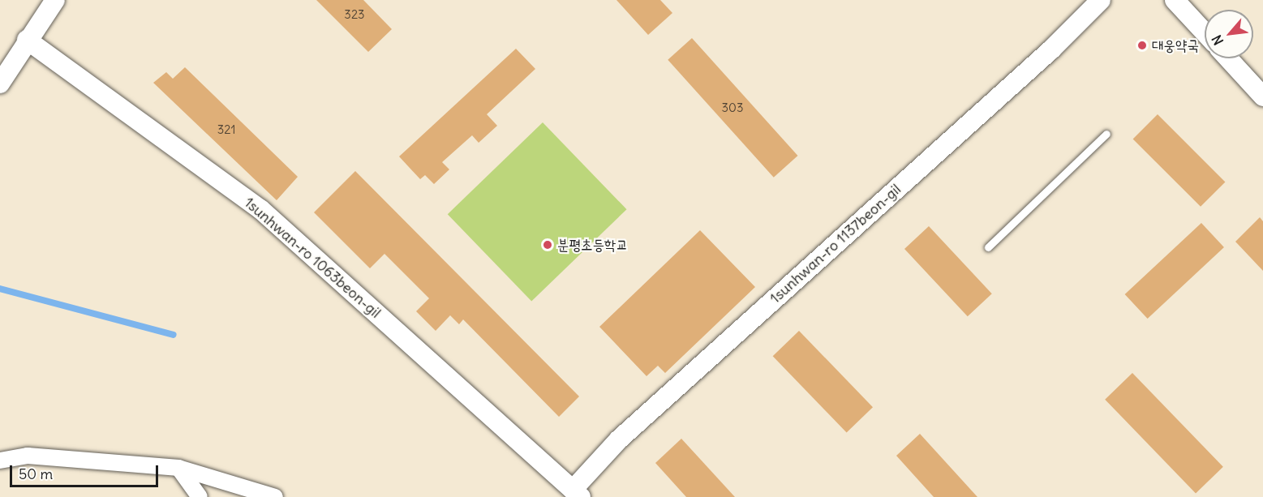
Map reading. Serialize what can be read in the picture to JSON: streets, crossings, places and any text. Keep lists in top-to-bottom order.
{
  "streets": {
    "street": ["1sunhwan-ro 1137beon-gil", "1sunhwan-ro 1063beon-gil"]
  },
  "crossings": [
    ["1sunhwan-ro 1137beon-gil", "1sunhwan-ro 1063beon-gil"]
  ],
  "places": ["대웅약국", "분평초등학교"],
  "house_numbers": ["323", "303", "321"],
  "scale_bar": "50 m",
  "north": "bottom left"
}
